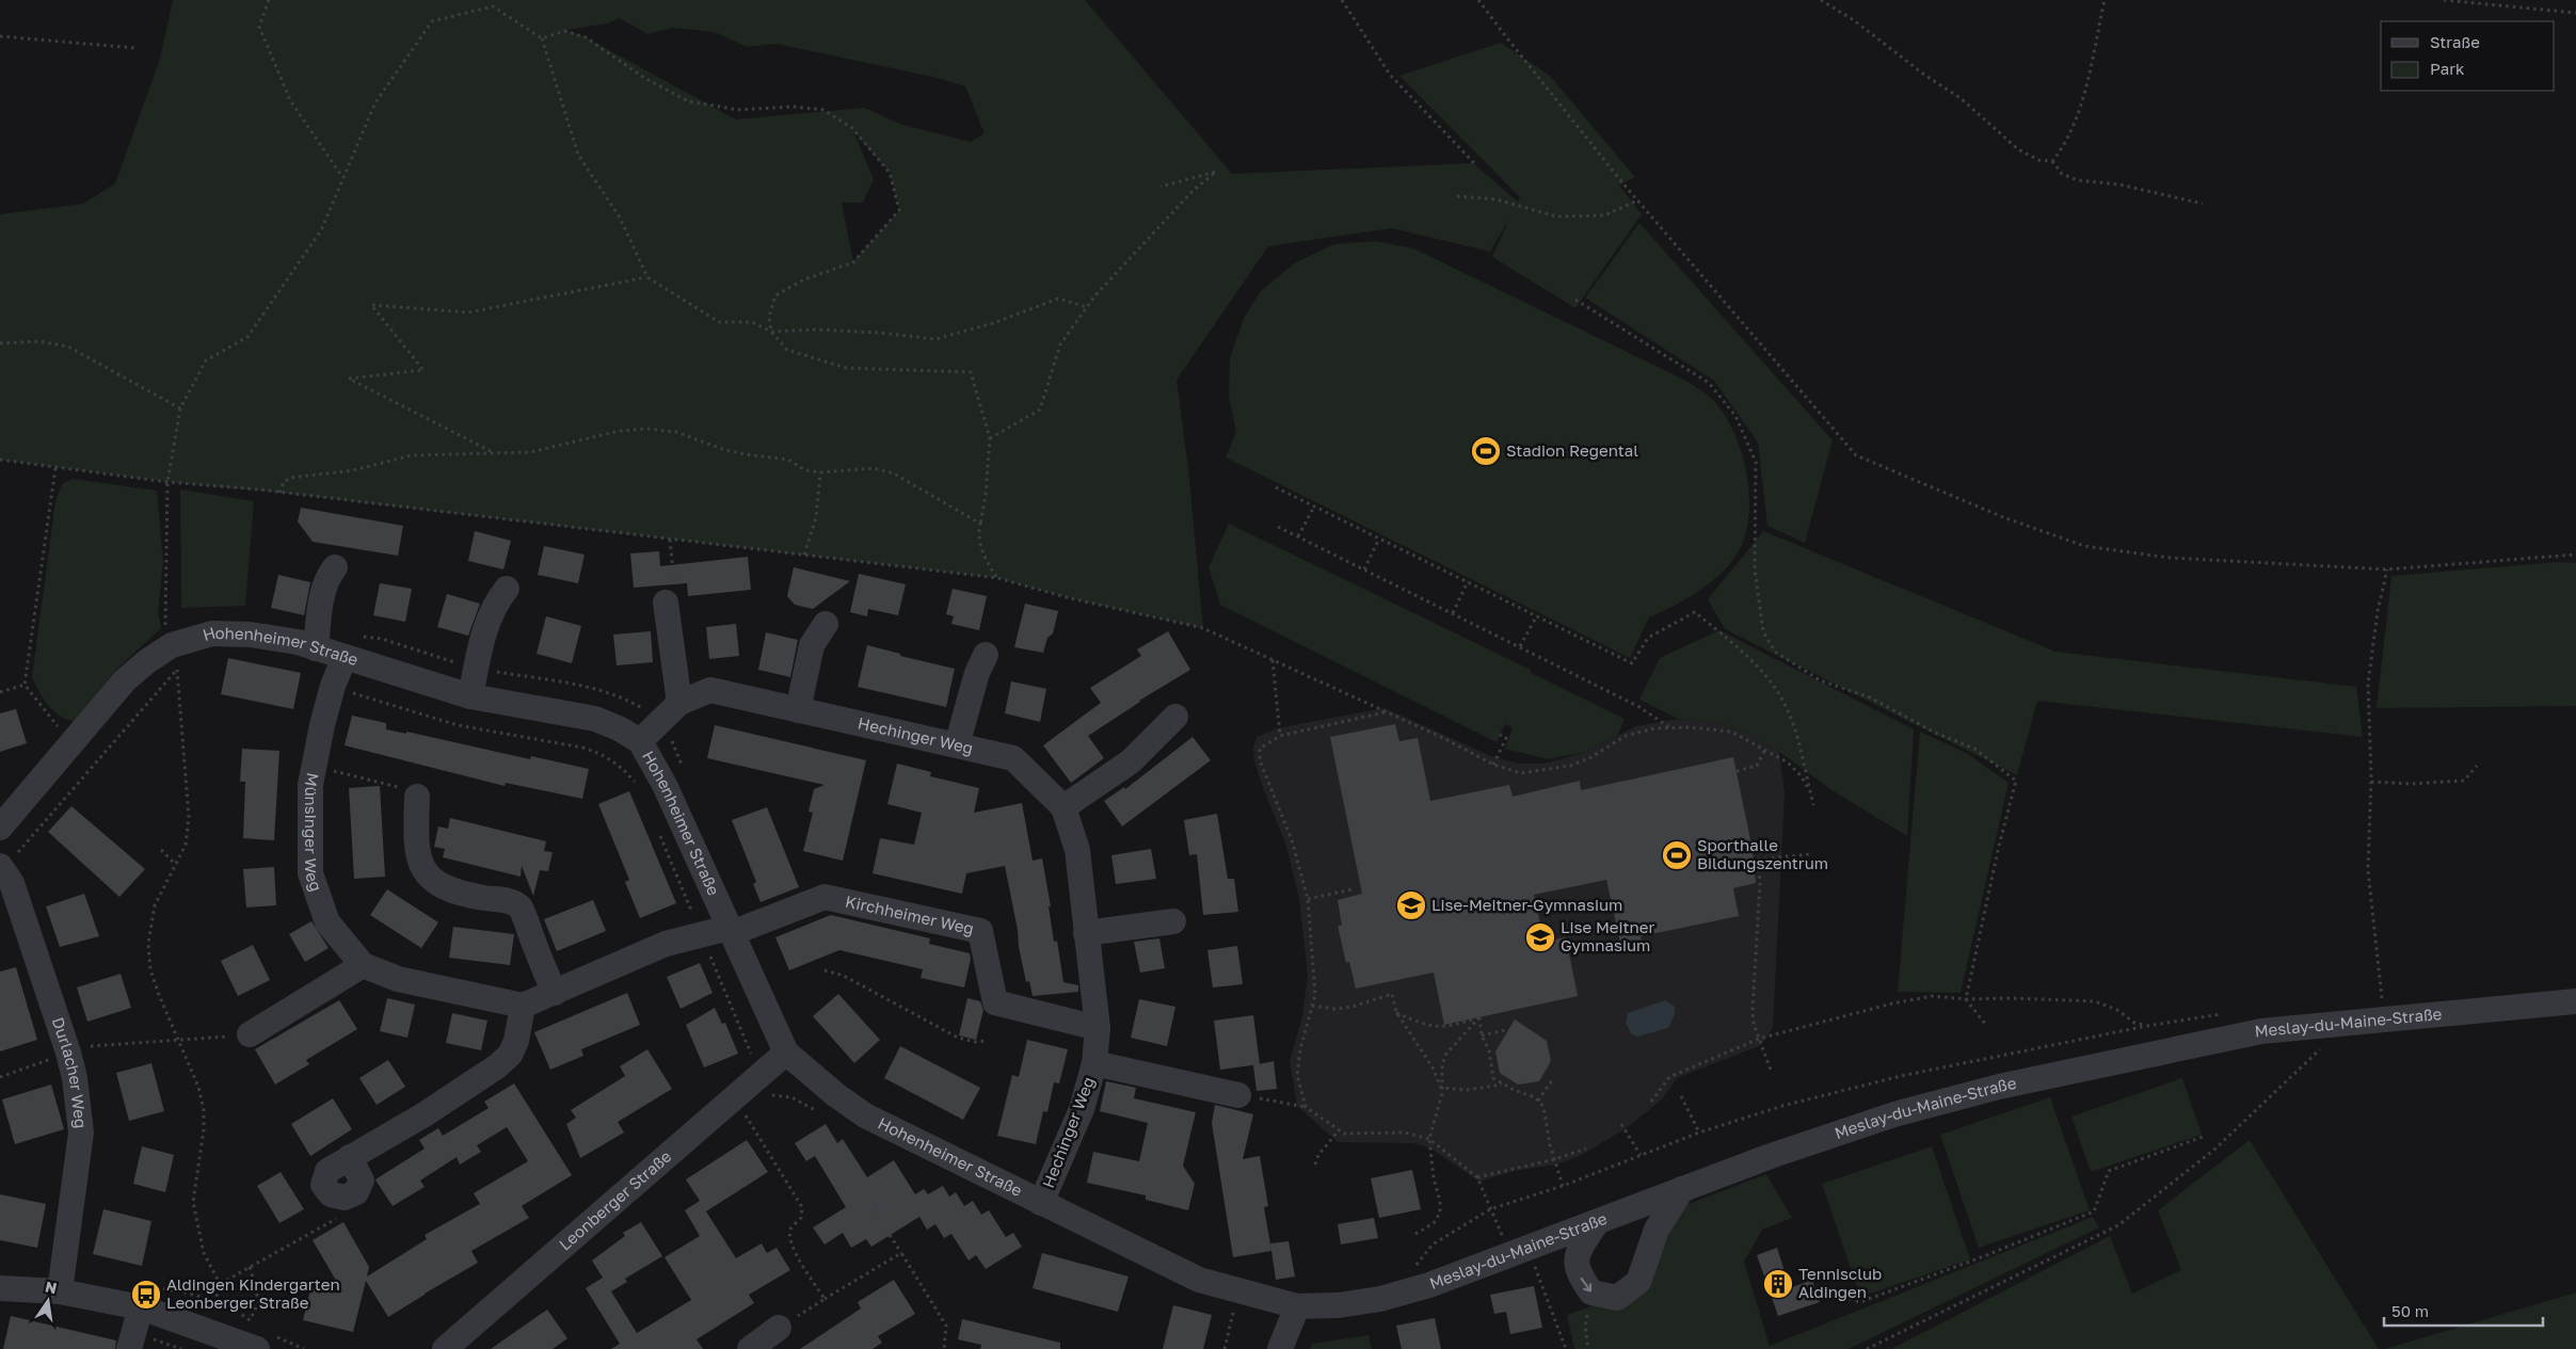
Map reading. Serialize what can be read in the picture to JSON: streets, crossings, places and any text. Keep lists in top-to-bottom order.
{
  "streets": {
    "street": [
      "Hohenheimer Straße",
      "Hechinger Weg",
      "Münsinger Weg",
      "Kirchheimer Weg",
      "Meslay-du-Maine-Straße",
      "Durlacher Weg",
      "Leonberger Straße"
    ]
  },
  "crossings": [
    ["Hohenheimer Straße", "Hechinger Weg"],
    ["Hohenheimer Straße", "Münsinger Weg"],
    ["Hohenheimer Straße", "Kirchheimer Weg"],
    ["Hohenheimer Straße", "Meslay-du-Maine-Straße"],
    ["Hohenheimer Straße", "Leonberger Straße"],
    ["Hechinger Weg", "Kirchheimer Weg"]
  ],
  "places": {
    "sports": ["Stadion Regental", "Sporthalle Bildungszentrum"],
    "school or university": ["Lise-Meitner-Gymnasium", "Lise Meitner Gymnasium"],
    "building": ["Tennisclub Aldingen"],
    "bus stop": ["Aldingen Kindergarten Leonberger Straße"]
  },
  "legend": ["Straße", "Park"],
  "scale_bar": "50 m",
  "north": "top"
}
